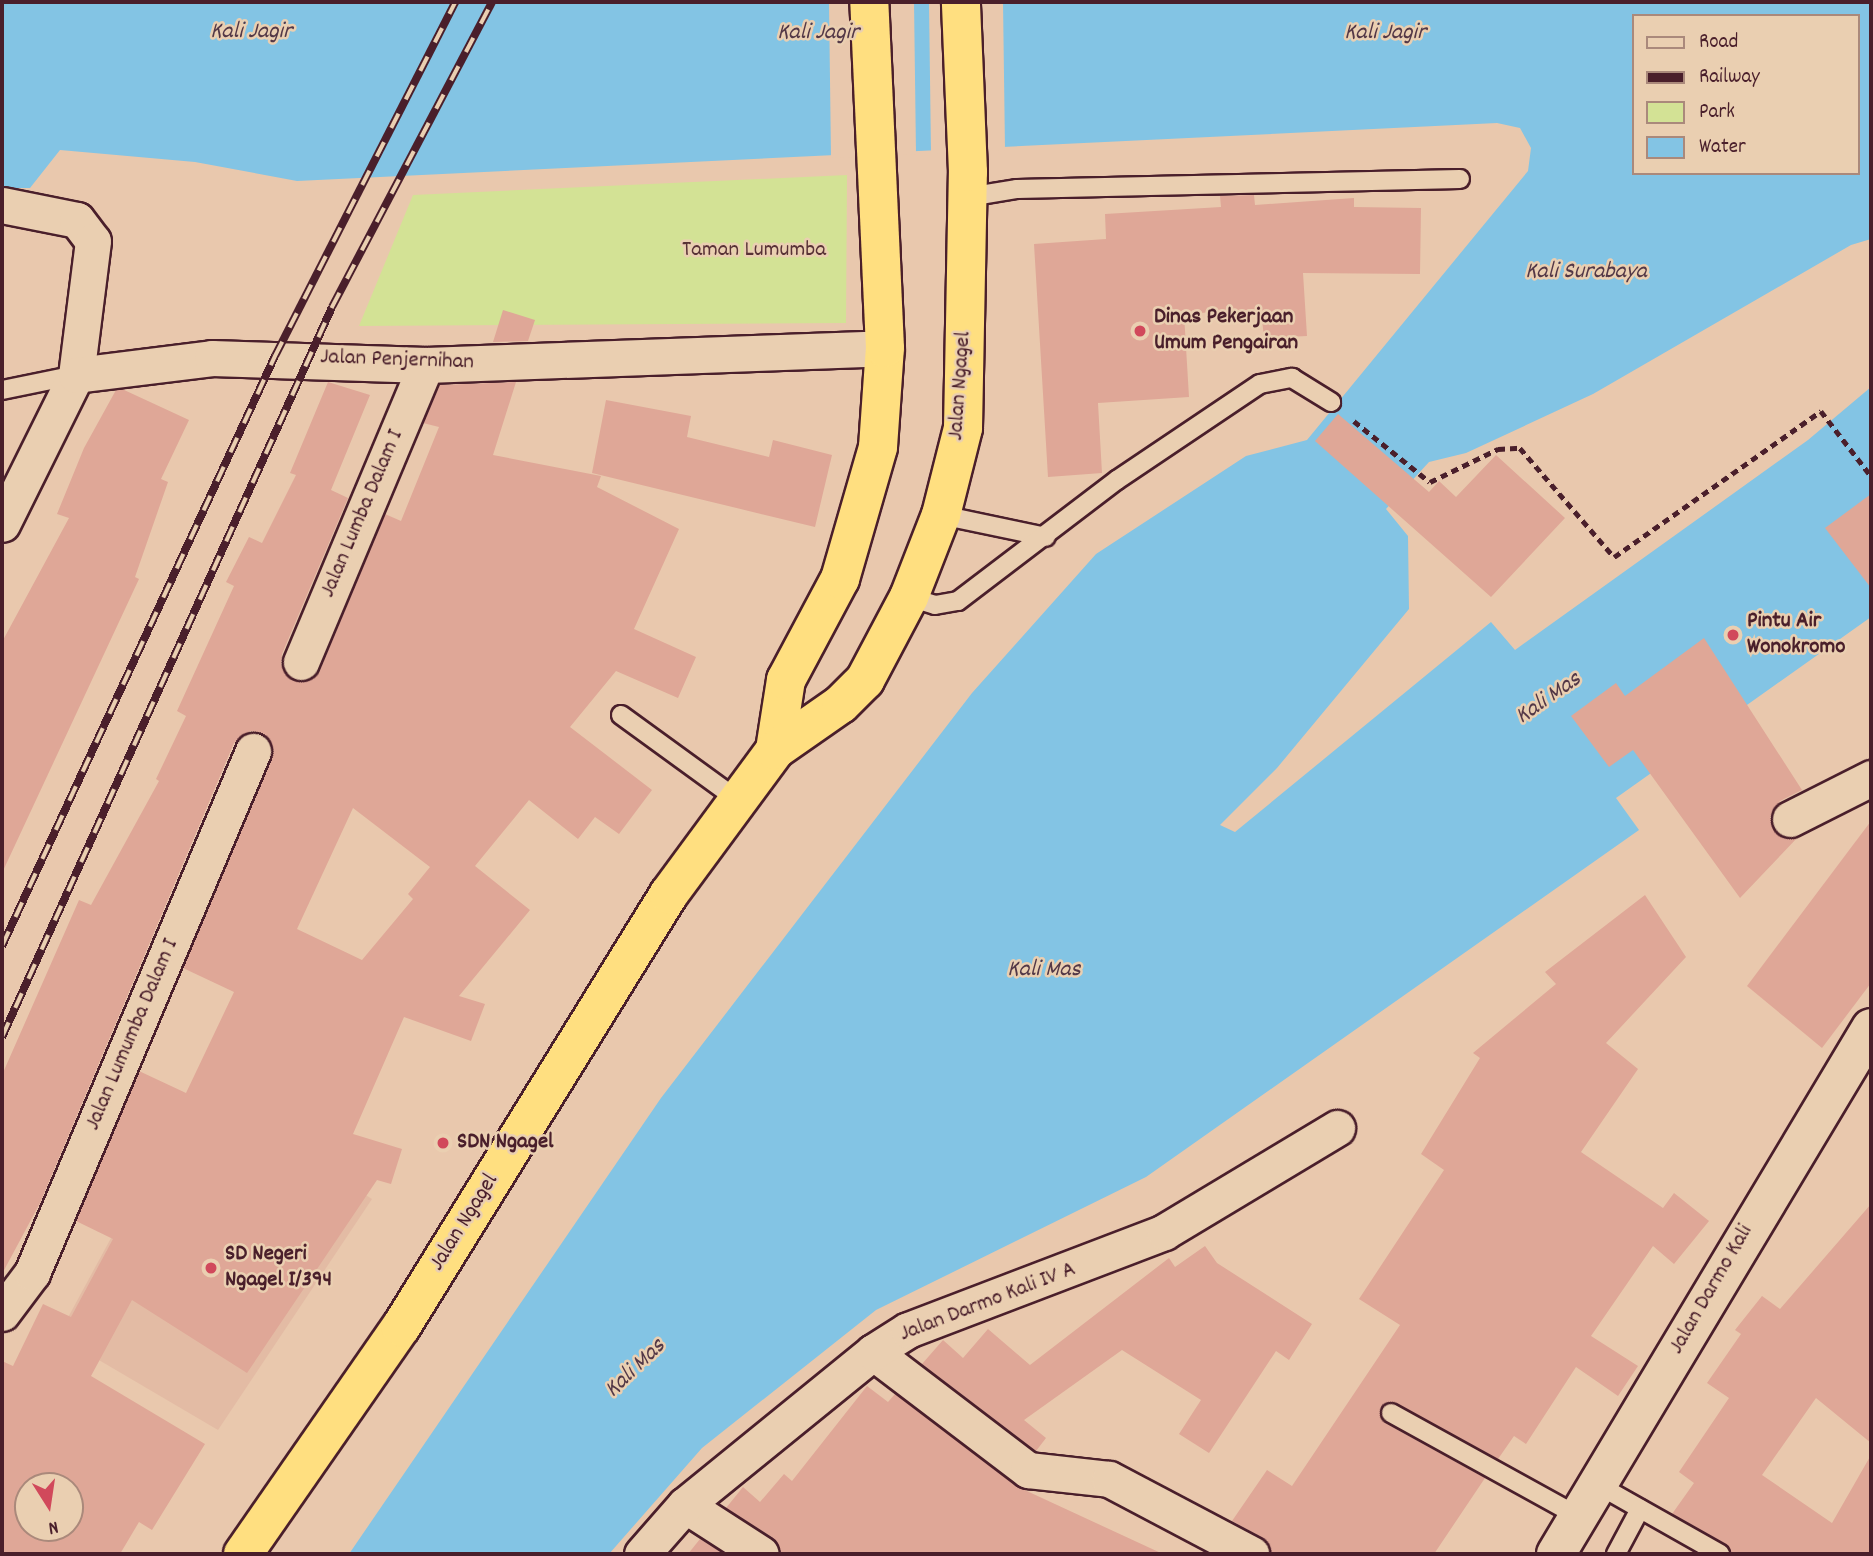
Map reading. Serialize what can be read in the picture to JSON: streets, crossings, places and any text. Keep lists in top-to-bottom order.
{
  "streets": {
    "highway": ["Jalan Ngagel"],
    "main road": ["Jalan Darmo Kali"],
    "street": [
      "Jalan Penjernihan",
      "Jalan Lumba Dalam I",
      "Jalan Lumumba Dalam I",
      "Jalan Darmo Kali IV A"
    ]
  },
  "crossings": [
    ["Jalan Penjernihan", "Jalan Ngagel"],
    ["Jalan Penjernihan", "Jalan Lumba Dalam I"]
  ],
  "water": ["Kali Jagir", "Kali Surabaya", "Kali Mas"],
  "parks": ["Taman Lumumba"],
  "places": [
    "Dinas Pekerjaan Umum Pengairan",
    "Pintu Air Wonokromo",
    "SDN Ngagel",
    "SD Negeri Ngagel I/394"
  ],
  "legend": [
    "Road",
    "Railway",
    "Park",
    "Water"
  ],
  "north": "bottom"
}
